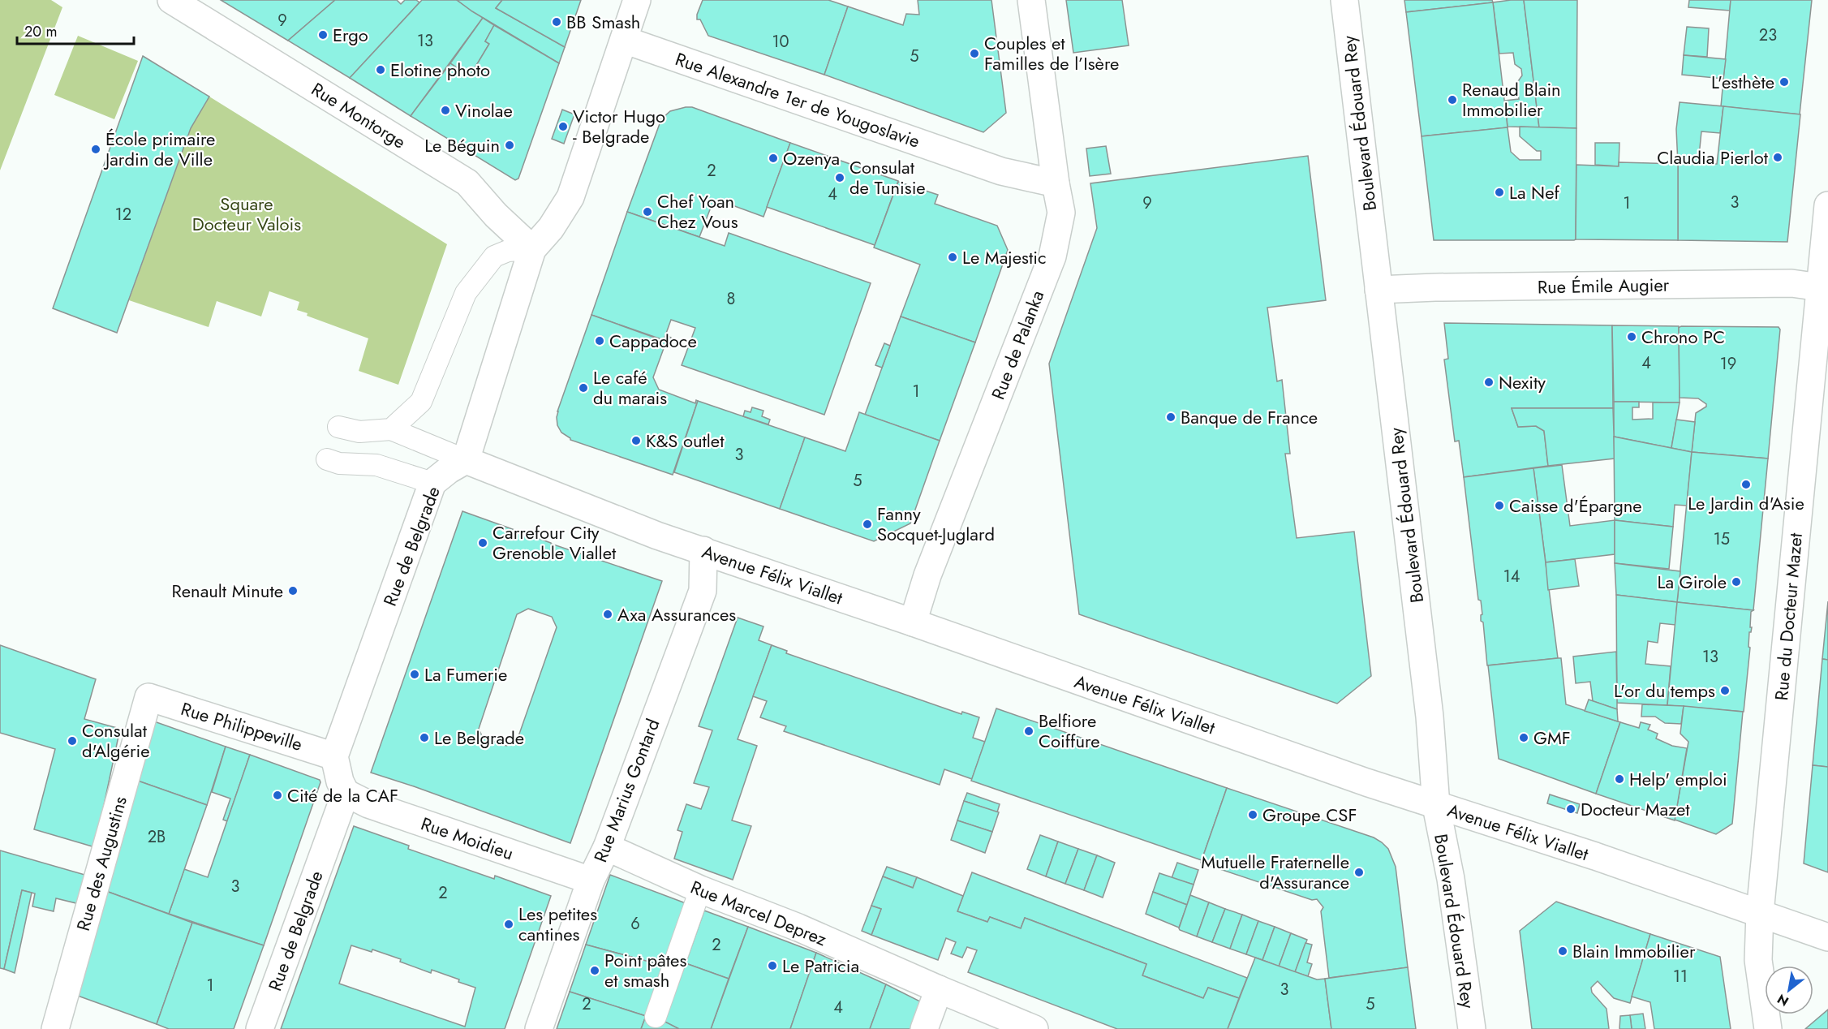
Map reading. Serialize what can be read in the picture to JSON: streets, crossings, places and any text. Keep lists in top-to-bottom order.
{
  "streets": {
    "street": [
      "Rue Alexandre 1er de Yougoslavie",
      "Rue Montorge",
      "Boulevard Édouard Rey",
      "Rue Émile Augier",
      "Rue de Palanka",
      "Rue de Belgrade",
      "Avenue Félix Viallet",
      "Rue du Docteur Mazet",
      "Rue Philippeville",
      "Rue Marius Gontard",
      "Rue Moidieu",
      "Rue des Augustins",
      "Rue Marcel Deprez"
    ]
  },
  "crossings": [
    ["Rue Alexandre 1er de Yougoslavie", "Rue de Palanka"],
    ["Boulevard Édouard Rey", "Rue Émile Augier"],
    ["Boulevard Édouard Rey", "Avenue Félix Viallet"],
    ["Rue Émile Augier", "Rue du Docteur Mazet"],
    ["Rue de Palanka", "Avenue Félix Viallet"],
    ["Rue de Belgrade", "Avenue Félix Viallet"],
    ["Rue de Belgrade", "Rue Philippeville"],
    ["Rue de Belgrade", "Rue Moidieu"],
    ["Avenue Félix Viallet", "Rue du Docteur Mazet"],
    ["Avenue Félix Viallet", "Rue Marius Gontard"],
    ["Rue Philippeville", "Rue des Augustins"],
    ["Rue Marius Gontard", "Rue Moidieu"],
    ["Rue Marius Gontard", "Rue Marcel Deprez"]
  ],
  "parks": ["Square Docteur Valois"],
  "places": [
    "BB Smash",
    "Ergo",
    "Couples et Familles de l’Isère",
    "Elotine photo",
    "L'esthète",
    "Renaud Blain Immobilier",
    "Vinolae",
    "Victor Hugo - Belgrade",
    "Le Béguin",
    "École primaire Jardin de Ville",
    "Claudia Pierlot",
    "Ozenya",
    "Consulat de Tunisie",
    "La Nef",
    "Chef Yoan Chez Vous",
    "Le Majestic",
    "Chrono PC",
    "Cappadoce",
    "Nexity",
    "Le café du marais",
    "Banque de France",
    "K&S outlet",
    "Le Jardin d'Asie",
    "Caisse d'Épargne",
    "Fanny Socquet-Juglard",
    "Carrefour City Grenoble Viallet",
    "La Girole",
    "Renault Minute",
    "Axa Assurances",
    "La Fumerie",
    "L'or du temps",
    "Belfiore Coiffure",
    "Le Belgrade",
    "GMF",
    "Consulat d'Algérie",
    "Help' emploi",
    "Cité de la CAF",
    "Docteur Mazet",
    "Groupe CSF",
    "Mutuelle Fraternelle d'Assurance",
    "Les petites cantines",
    "Blain Immobilier",
    "Le Patricia",
    "Point pâtes et smash"
  ],
  "house_numbers": [
    "9",
    "23",
    "13",
    "10",
    "5",
    "2",
    "4",
    "3",
    "9",
    "1",
    "12",
    "8",
    "4",
    "19",
    "1",
    "3",
    "5",
    "15",
    "14",
    "13",
    "2B",
    "3",
    "2",
    "6",
    "2",
    "11",
    "1",
    "3",
    "2",
    "5",
    "4"
  ],
  "scale_bar": "20 m",
  "north": "bottom left"
}
